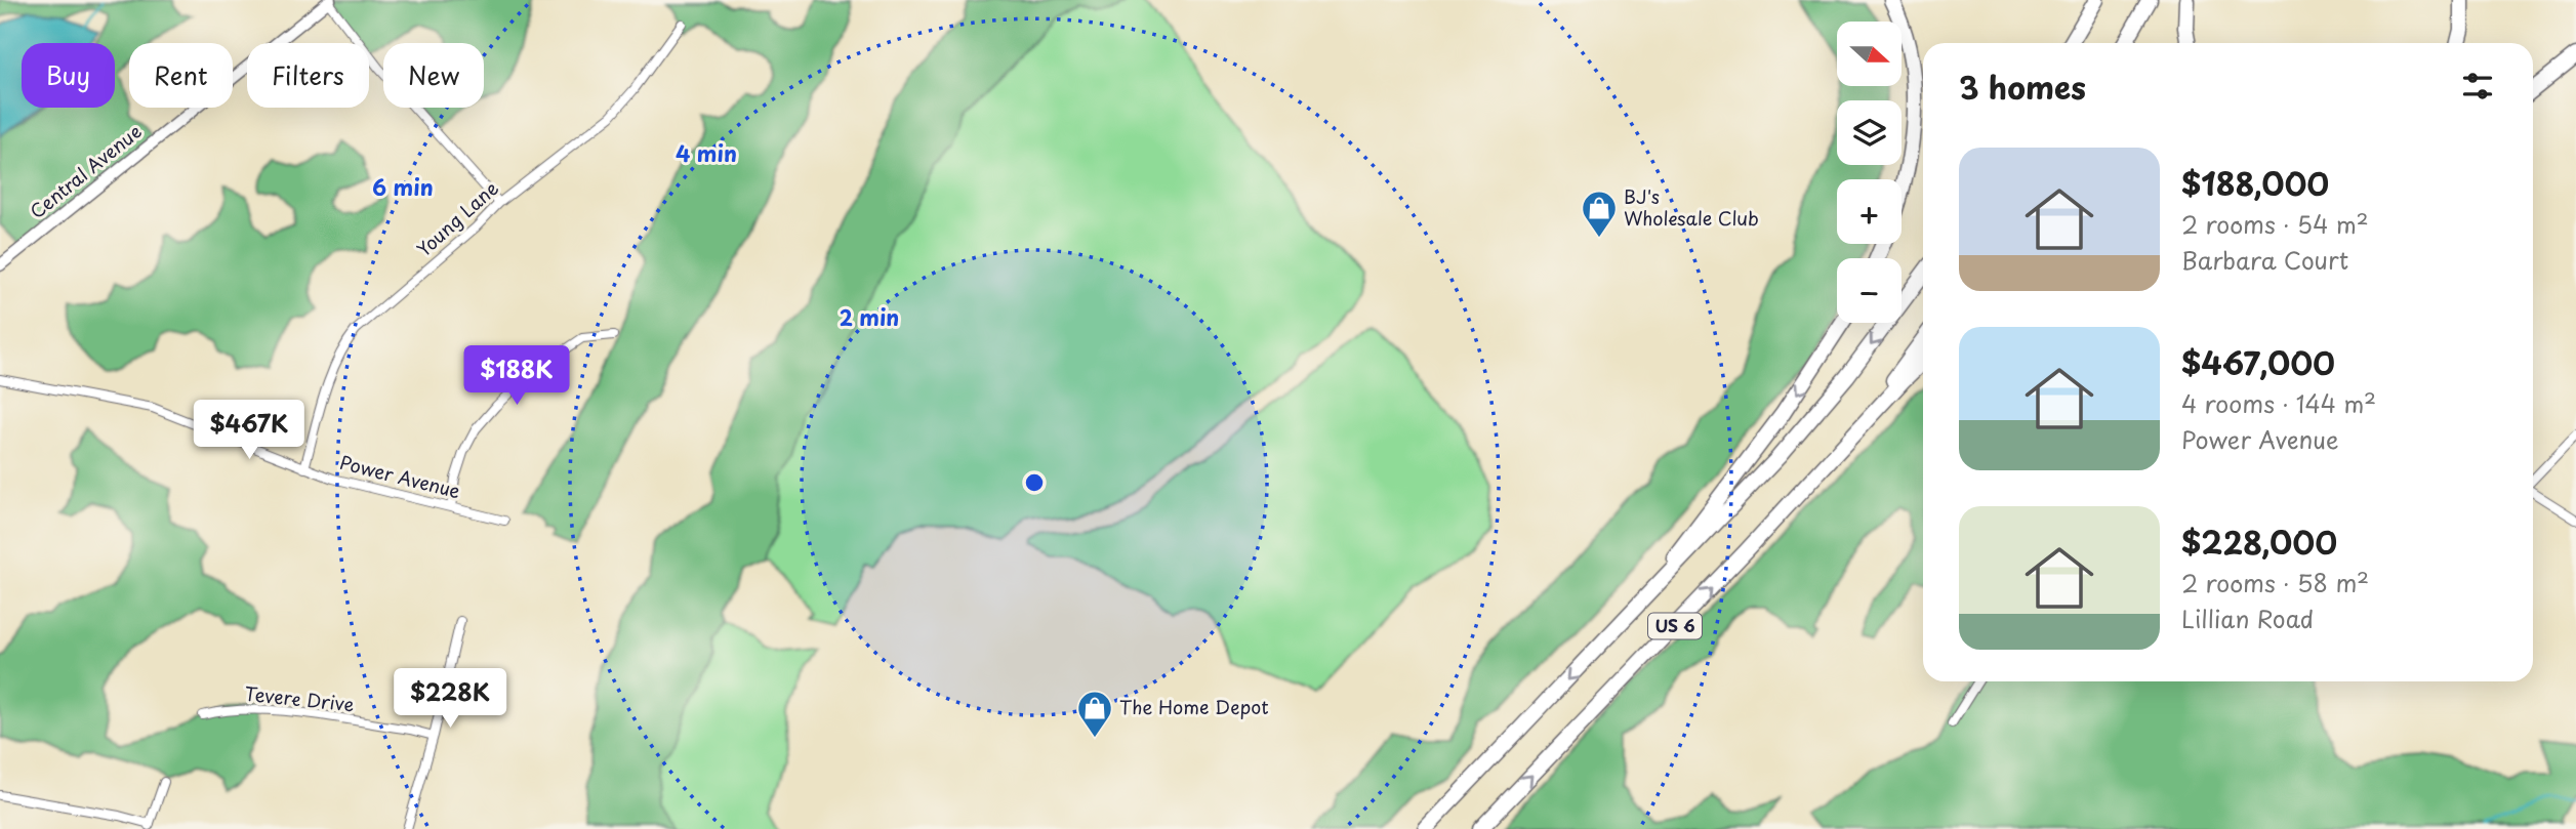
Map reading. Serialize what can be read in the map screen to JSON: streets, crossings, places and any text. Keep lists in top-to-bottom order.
{
  "streets": {
    "highway": ["US 6"],
    "street": [
      "Central Avenue",
      "Young Lane",
      "Power Avenue",
      "Tevere Drive"
    ]
  },
  "crossings": [
    ["Young Lane", "Power Avenue"]
  ],
  "places": {
    "shop": ["BJ's Wholesale Club", "The Home Depot"]
  },
  "north": "right",
  "page": {
    "map_buttons": ["+", "−"],
    "chip": [
      "Buy",
      "Rent",
      "Filters",
      "New"
    ],
    "heading": "3 homes",
    "list": [
      {
        "name": "$188,000",
        "note": "2 rooms · 54 m² · Barbara Court"
      },
      {
        "name": "$467,000",
        "note": "4 rooms · 144 m² · Power Avenue"
      },
      {
        "name": "$228,000",
        "note": "2 rooms · 58 m² · Lillian Road"
      }
    ],
    "price": ["$188K", "$467K", "$228K"]
  },
  "rings": ["4 min", "6 min", "2 min"]
}
